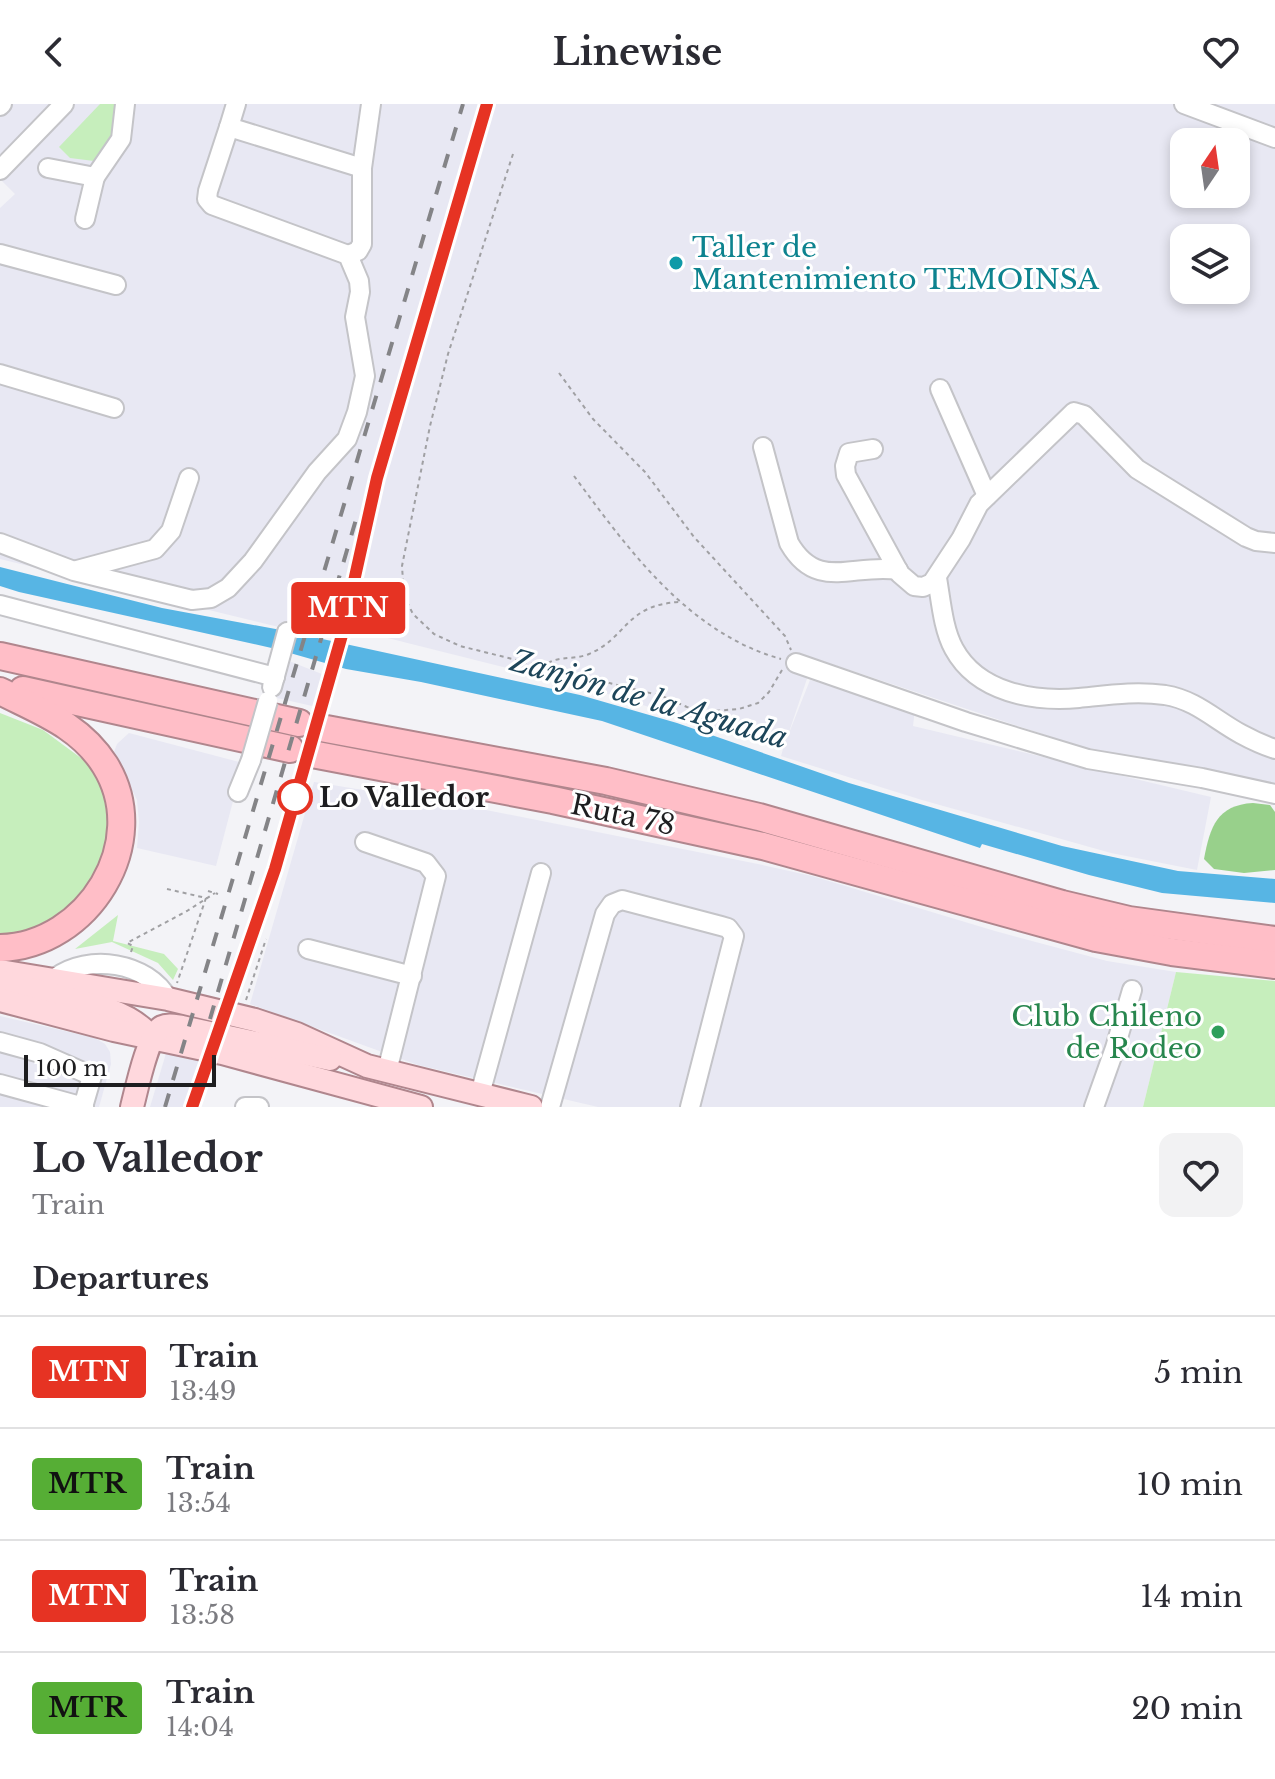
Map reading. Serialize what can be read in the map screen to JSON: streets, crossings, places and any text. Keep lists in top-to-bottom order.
{
  "streets": {
    "highway": ["Ruta 78"]
  },
  "water": ["Zanjón de la Aguada"],
  "places": ["Taller de Mantenimiento TEMOINSA", "Lo Valledor", "Club Chileno de Rodeo"],
  "scale_bar": "100 m",
  "north": "top",
  "page": {
    "header": "Linewise",
    "on_map": "MTN",
    "scale": "100 m",
    "heading": [
      ["Lo Valledor", "Train"],
      "Departures"
    ],
    "list": [
      {
        "mark": "MTN",
        "name": "Train",
        "note": "13:49",
        "value": "5 min"
      },
      {
        "mark": "MTR",
        "name": "Train",
        "note": "13:54",
        "value": "10 min"
      },
      {
        "mark": "MTN",
        "name": "Train",
        "note": "13:58",
        "value": "14 min"
      },
      {
        "mark": "MTR",
        "name": "Train",
        "note": "14:04",
        "value": "20 min"
      }
    ]
  }
}
